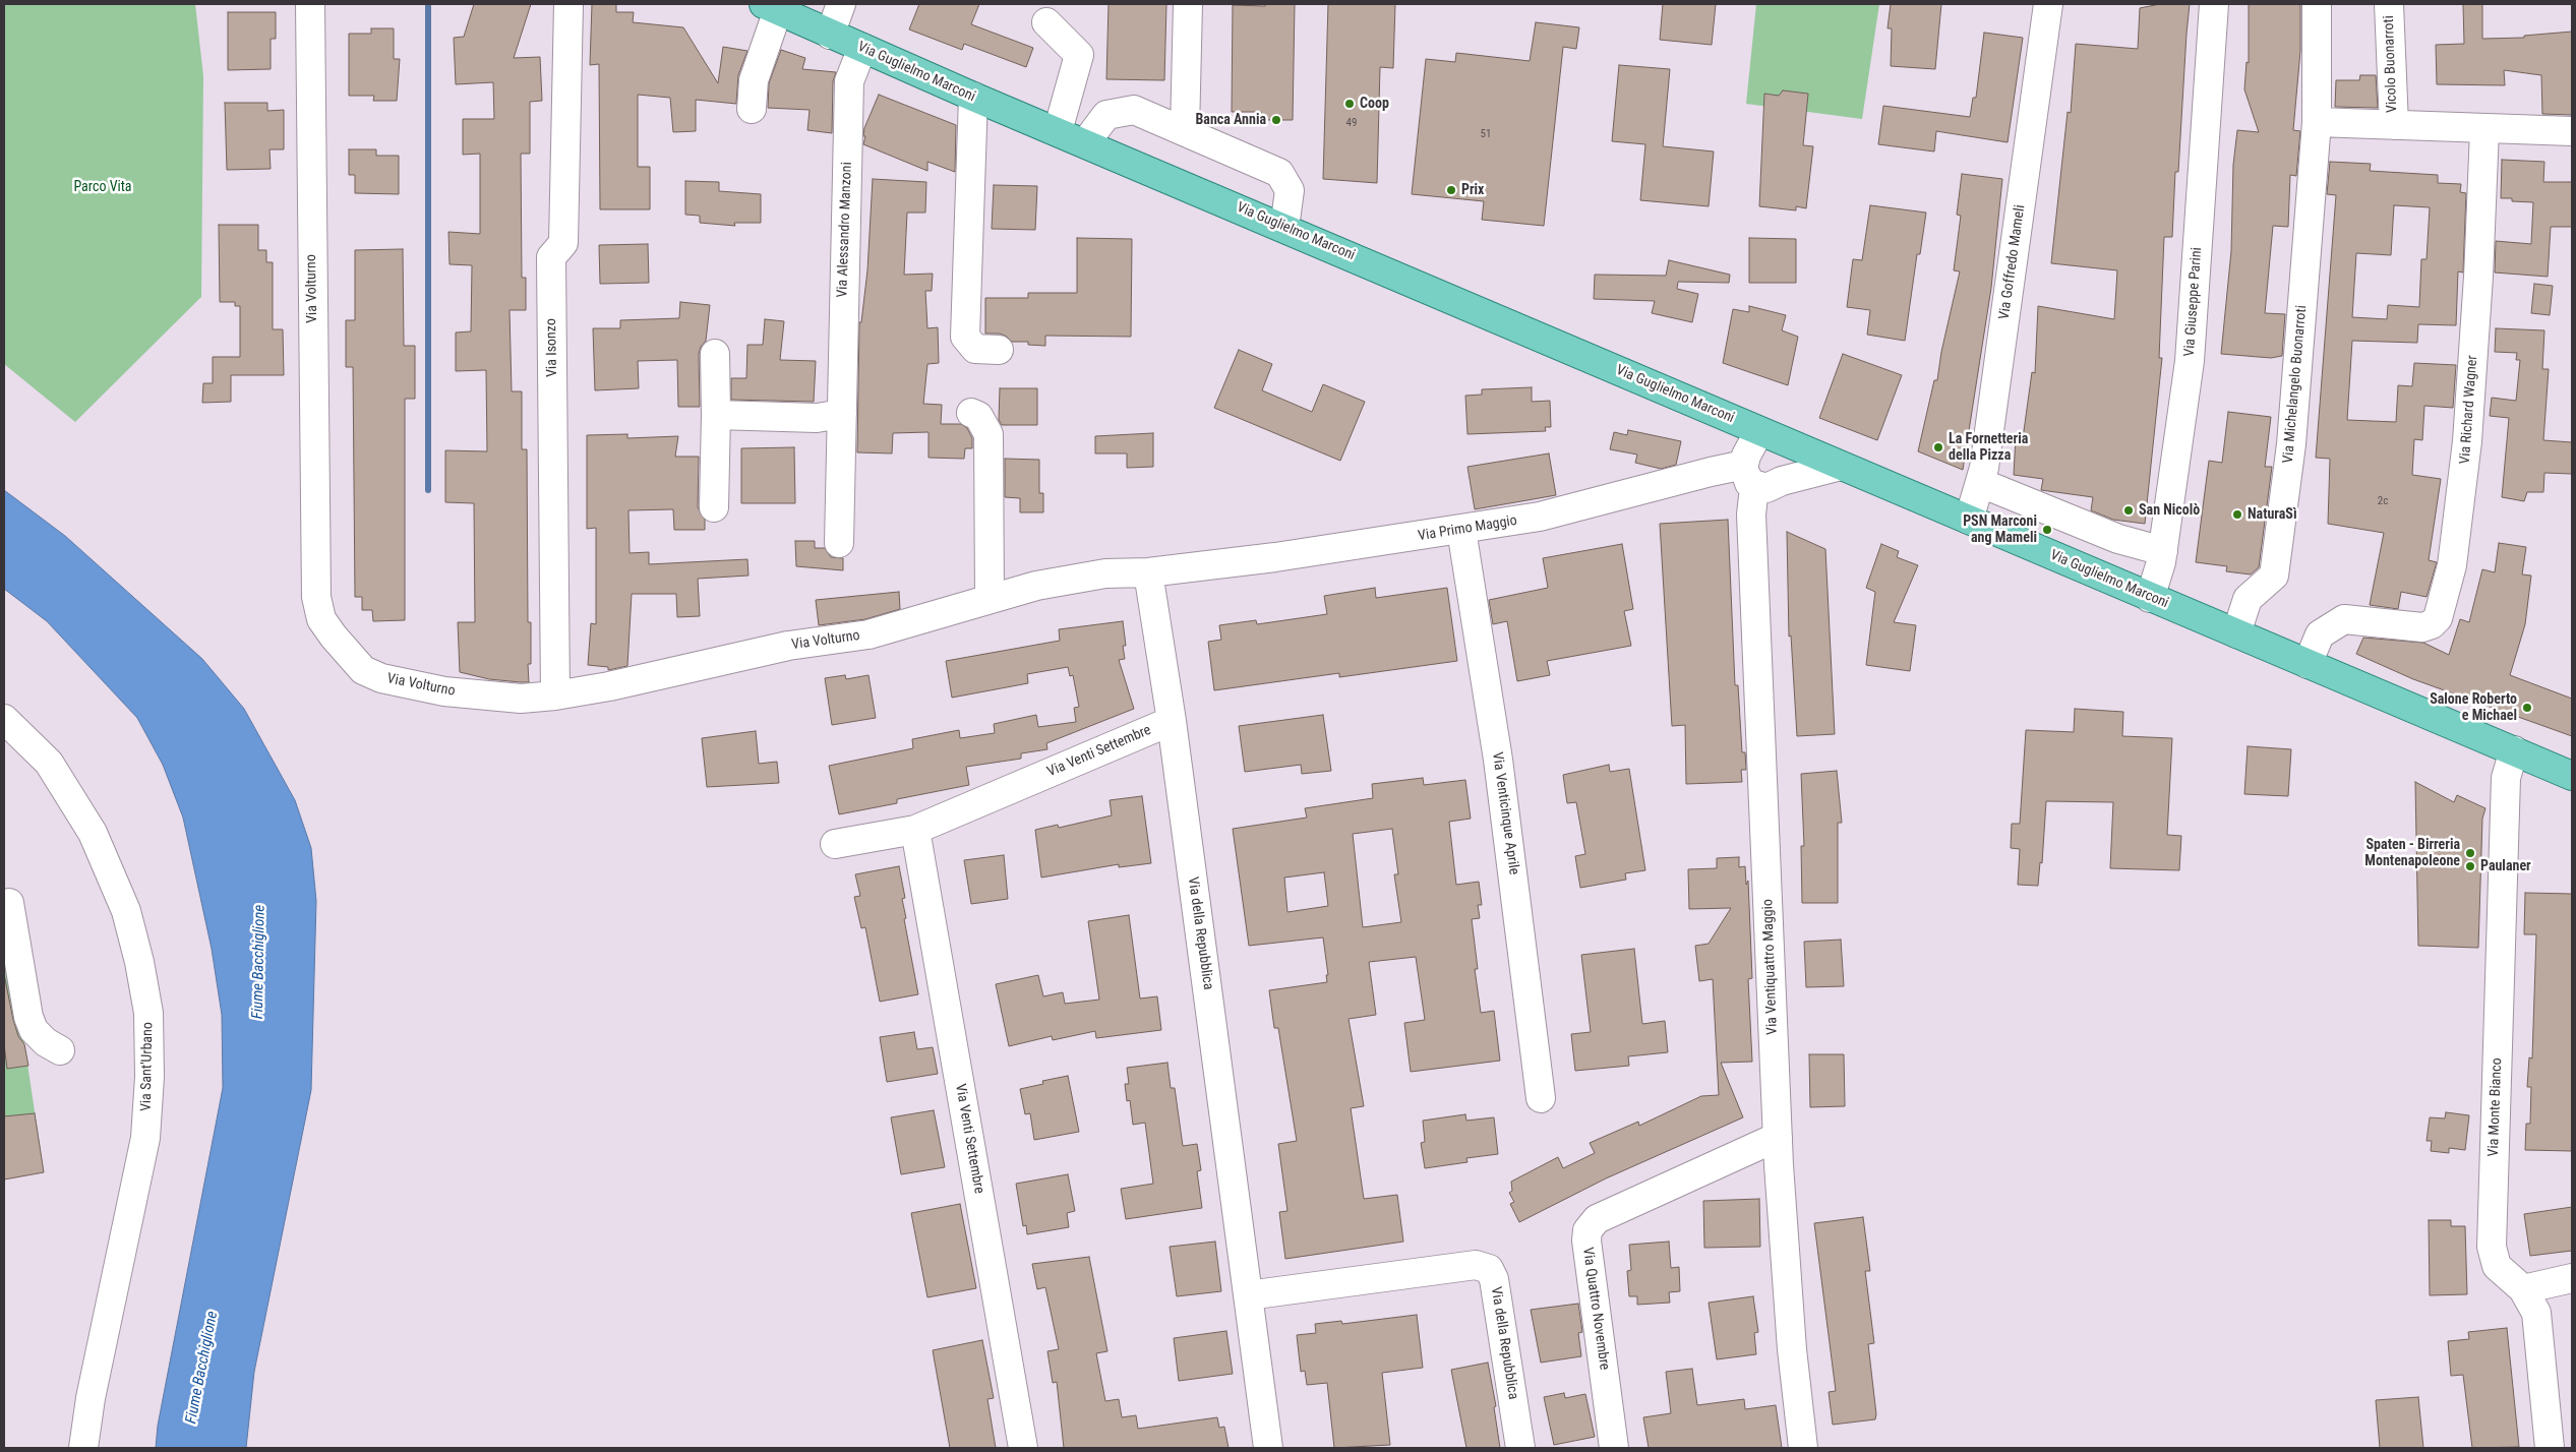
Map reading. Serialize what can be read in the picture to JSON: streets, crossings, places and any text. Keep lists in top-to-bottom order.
{
  "streets": {
    "main road": ["Via Guglielmo Marconi"],
    "street": [
      "Vicolo Buonarroti",
      "Via Alessandro Manzoni",
      "Via Goffredo Mameli",
      "Via Volturno",
      "Via Giuseppe Parini",
      "Via Isonzo",
      "Via Michelangelo Buonarroti",
      "Via Richard Wagner",
      "Via Primo Maggio",
      "Via Venti Settembre",
      "Via Venticinque Aprile",
      "Via della Repubblica",
      "Via Ventiquattro Maggio",
      "Via Sant'Urbano",
      "Via Monte Bianco",
      "Via Quattro Novembre"
    ]
  },
  "crossings": [
    ["Via Guglielmo Marconi", "Via Alessandro Manzoni"],
    ["Via Guglielmo Marconi", "Via Goffredo Mameli"],
    ["Via Guglielmo Marconi", "Via Giuseppe Parini"],
    ["Via Guglielmo Marconi", "Via Michelangelo Buonarroti"],
    ["Via Guglielmo Marconi", "Via Richard Wagner"],
    ["Via Guglielmo Marconi", "Via Monte Bianco"],
    ["Via Volturno", "Via Isonzo"],
    ["Via Volturno", "Via Primo Maggio"],
    ["Via Volturno", "Via della Repubblica"],
    ["Via Primo Maggio", "Via Venticinque Aprile"],
    ["Via Primo Maggio", "Via della Repubblica"],
    ["Via Primo Maggio", "Via Ventiquattro Maggio"],
    ["Via Venti Settembre", "Via della Repubblica"],
    ["Via Ventiquattro Maggio", "Via Quattro Novembre"]
  ],
  "water": ["Fiume Bacchiglione"],
  "parks": ["Parco Vita"],
  "places": [
    "Coop",
    "Banca Annia",
    "Prix",
    "La Fornetteria della Pizza",
    "San Nicolò",
    "NaturaSì",
    "PSN Marconi ang Mameli",
    "Salone Roberto e Michael",
    "Spaten - Birreria Montenapoleone",
    "Paulaner"
  ],
  "house_numbers": ["49", "51", "2c"]
}
